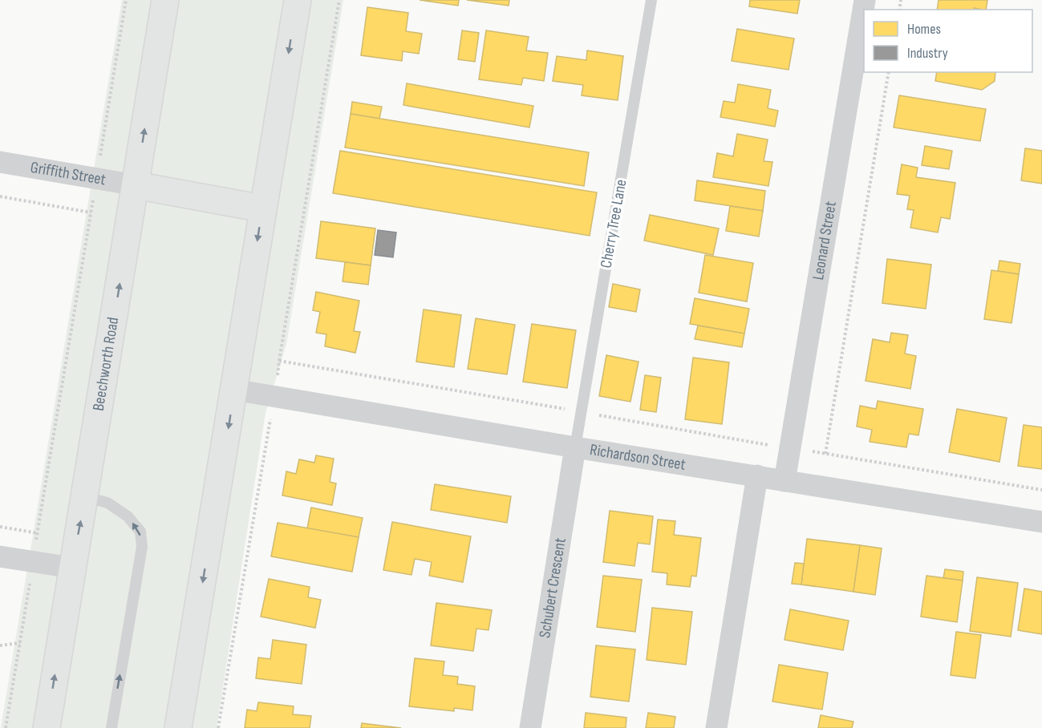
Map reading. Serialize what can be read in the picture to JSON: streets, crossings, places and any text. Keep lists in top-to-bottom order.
{
  "streets": {
    "main road": ["Beechworth Road"],
    "street": [
      "Griffith Street",
      "Leonard Street",
      "Richardson Street",
      "Schubert Crescent"
    ],
    "lane": ["Cherry Tree Lane"]
  },
  "crossings": [
    ["Griffith Street", "Beechworth Road"],
    ["Cherry Tree Lane", "Richardson Street"],
    ["Cherry Tree Lane", "Schubert Crescent"],
    ["Leonard Street", "Richardson Street"],
    ["Richardson Street", "Schubert Crescent"]
  ],
  "legend": ["Homes", "Industry"]
}
